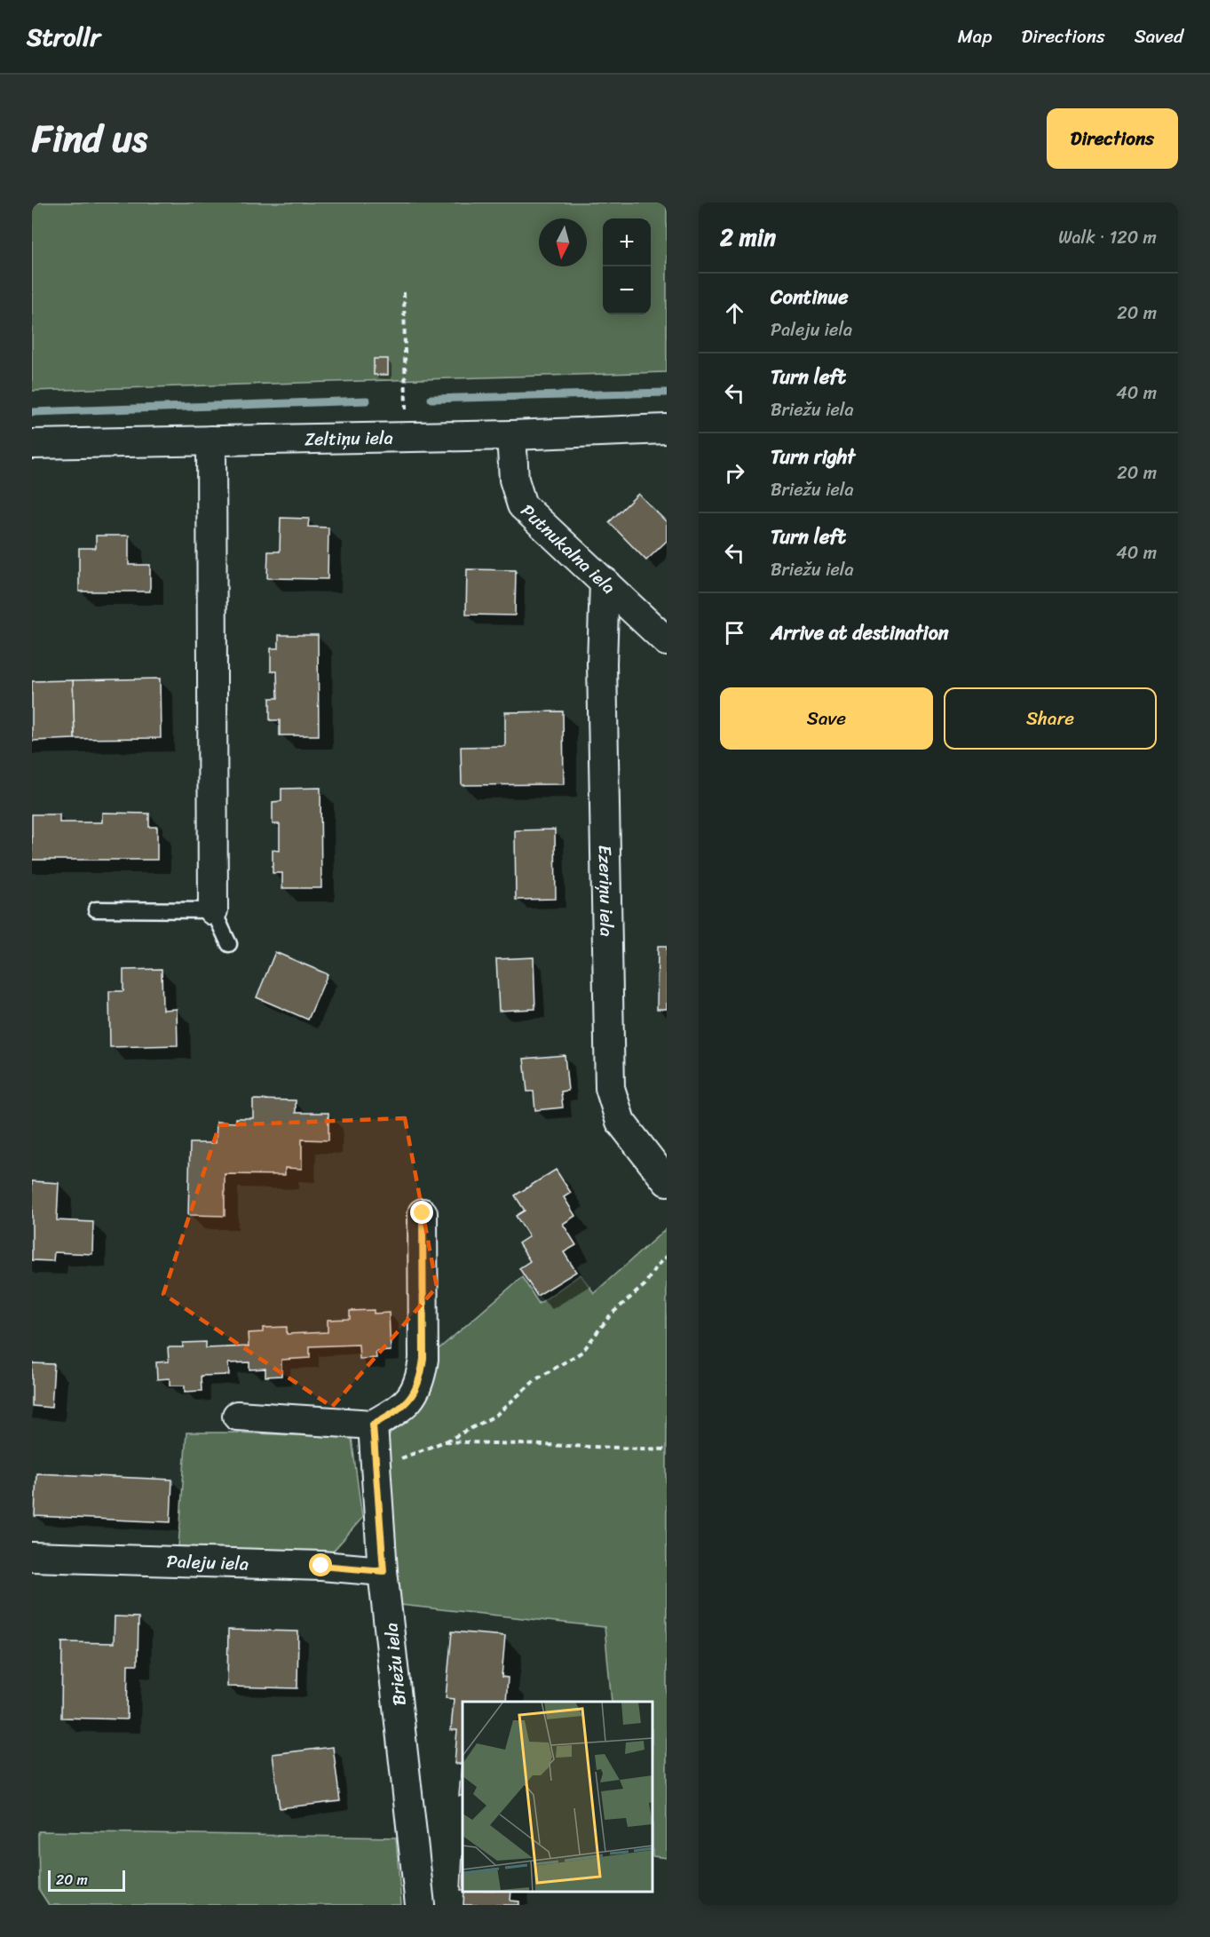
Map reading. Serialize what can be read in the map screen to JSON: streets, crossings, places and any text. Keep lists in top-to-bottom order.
{
  "streets": {
    "street": [
      "Zeltiņu iela",
      "Putnukalna iela",
      "Ezeriņu iela",
      "Paleju iela",
      "Briežu iela"
    ]
  },
  "crossings": [
    ["Zeltiņu iela", "Putnukalna iela"],
    ["Putnukalna iela", "Ezeriņu iela"],
    ["Paleju iela", "Briežu iela"]
  ],
  "scale_bar": "20 m",
  "north": "bottom",
  "page": {
    "header": "Strollr",
    "nav": ["Map", "Directions", "Saved"],
    "title": "Find us",
    "buttons": [
      "Directions",
      ["Save", "Share"]
    ],
    "heading": ["2 min", "Walk · 120 m"],
    "map_buttons": ["+", "−"],
    "list": [
      ["Continue", "Paleju iela", "20 m"],
      ["Turn left", "Briežu iela", "40 m"],
      ["Turn right", "Briežu iela", "20 m"],
      ["Turn left", "Briežu iela", "40 m"],
      "Arrive at destination"
    ],
    "scale": "20 m"
  }
}
